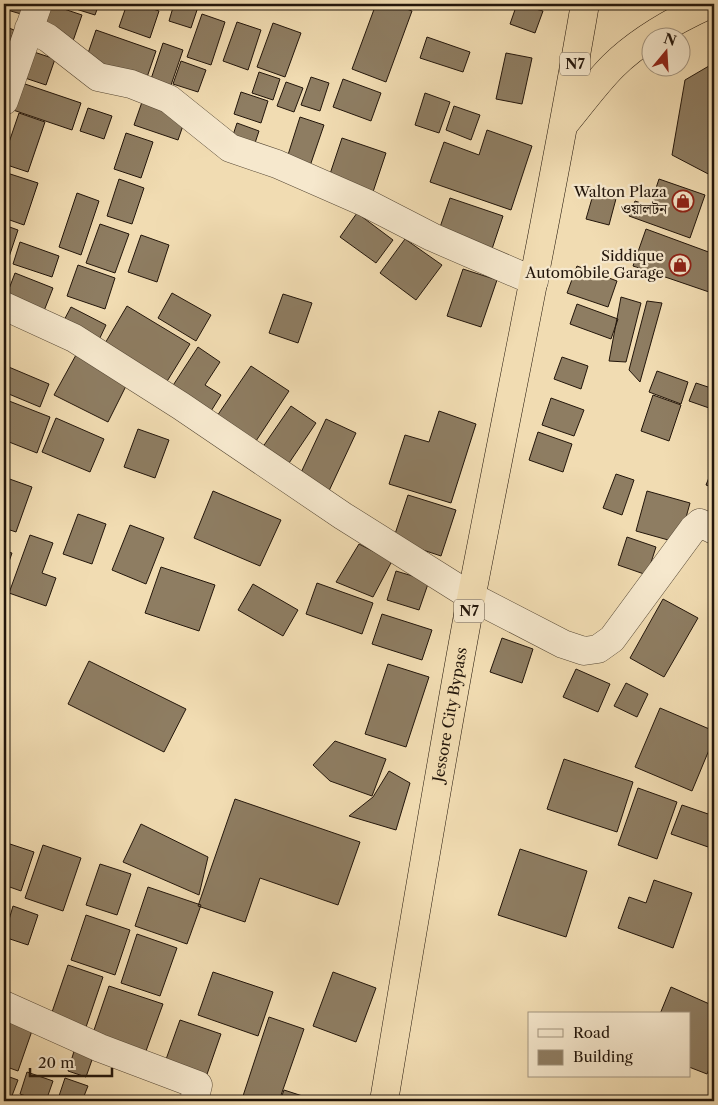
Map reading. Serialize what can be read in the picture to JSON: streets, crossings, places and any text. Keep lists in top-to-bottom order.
{
  "streets": {
    "highway": ["N7", "Jessore City Bypass"]
  },
  "crossings": [
    ["N7", "Jessore City Bypass"]
  ],
  "places": {
    "shop": ["Walton Plaza ওয়ালটন", "Siddique Automobile Garage"]
  },
  "legend": ["Road", "Building"],
  "scale_bar": "20 m",
  "north": "top"
}
